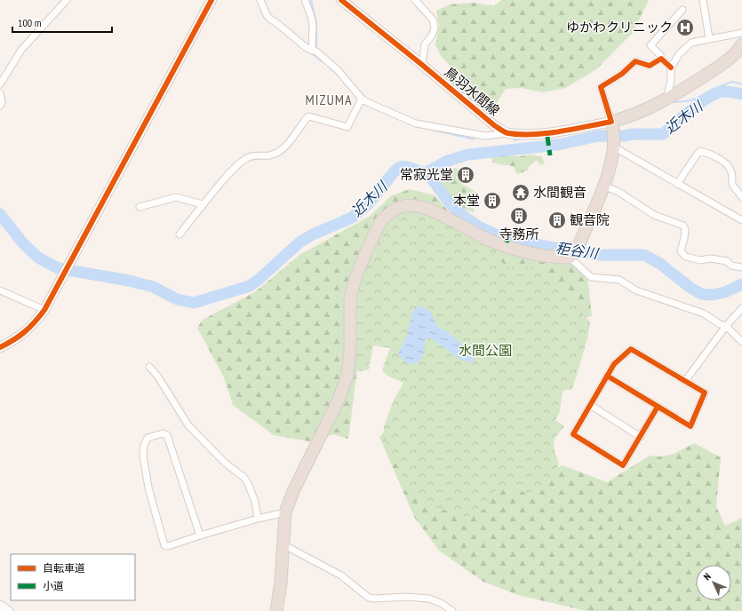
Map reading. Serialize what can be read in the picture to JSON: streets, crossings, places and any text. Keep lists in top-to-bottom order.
{
  "streets": {
    "street": ["鳥羽水間線"]
  },
  "districts": ["MIZUMA"],
  "water": ["近木川", "秬谷川"],
  "parks": ["水間公園"],
  "places": {
    "hospital": ["ゆかわクリニック"],
    "building": [
      "常寂光堂",
      "本堂",
      "寺務所",
      "観音院"
    ],
    "temple": ["水間観音"]
  },
  "legend": ["自転車道", "小道"],
  "scale_bar": "100 m",
  "north": "top left"
}
